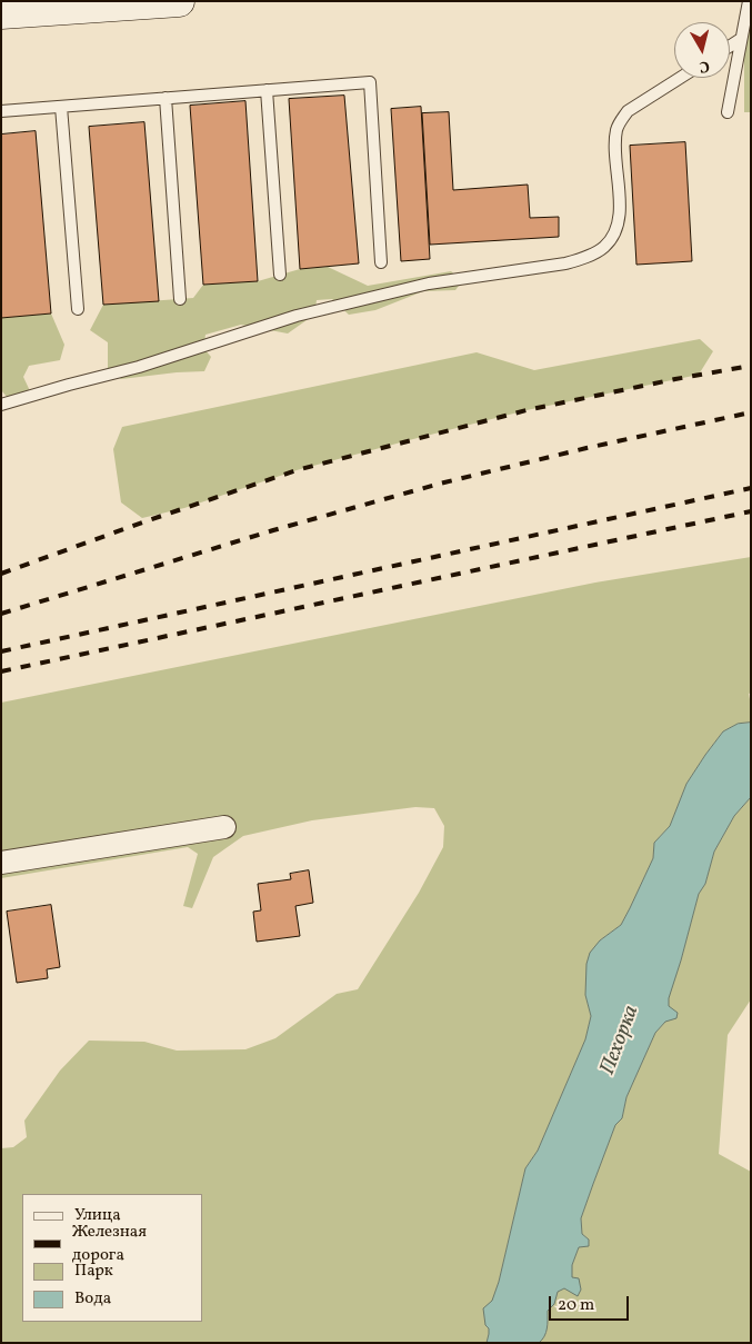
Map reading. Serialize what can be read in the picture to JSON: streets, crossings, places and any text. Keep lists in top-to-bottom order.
{
  "water": ["Пехорка"],
  "legend": [
    "Улица",
    "Железная дорога",
    "Парк",
    "Вода"
  ],
  "scale_bar": "20 m",
  "north": "bottom"
}
